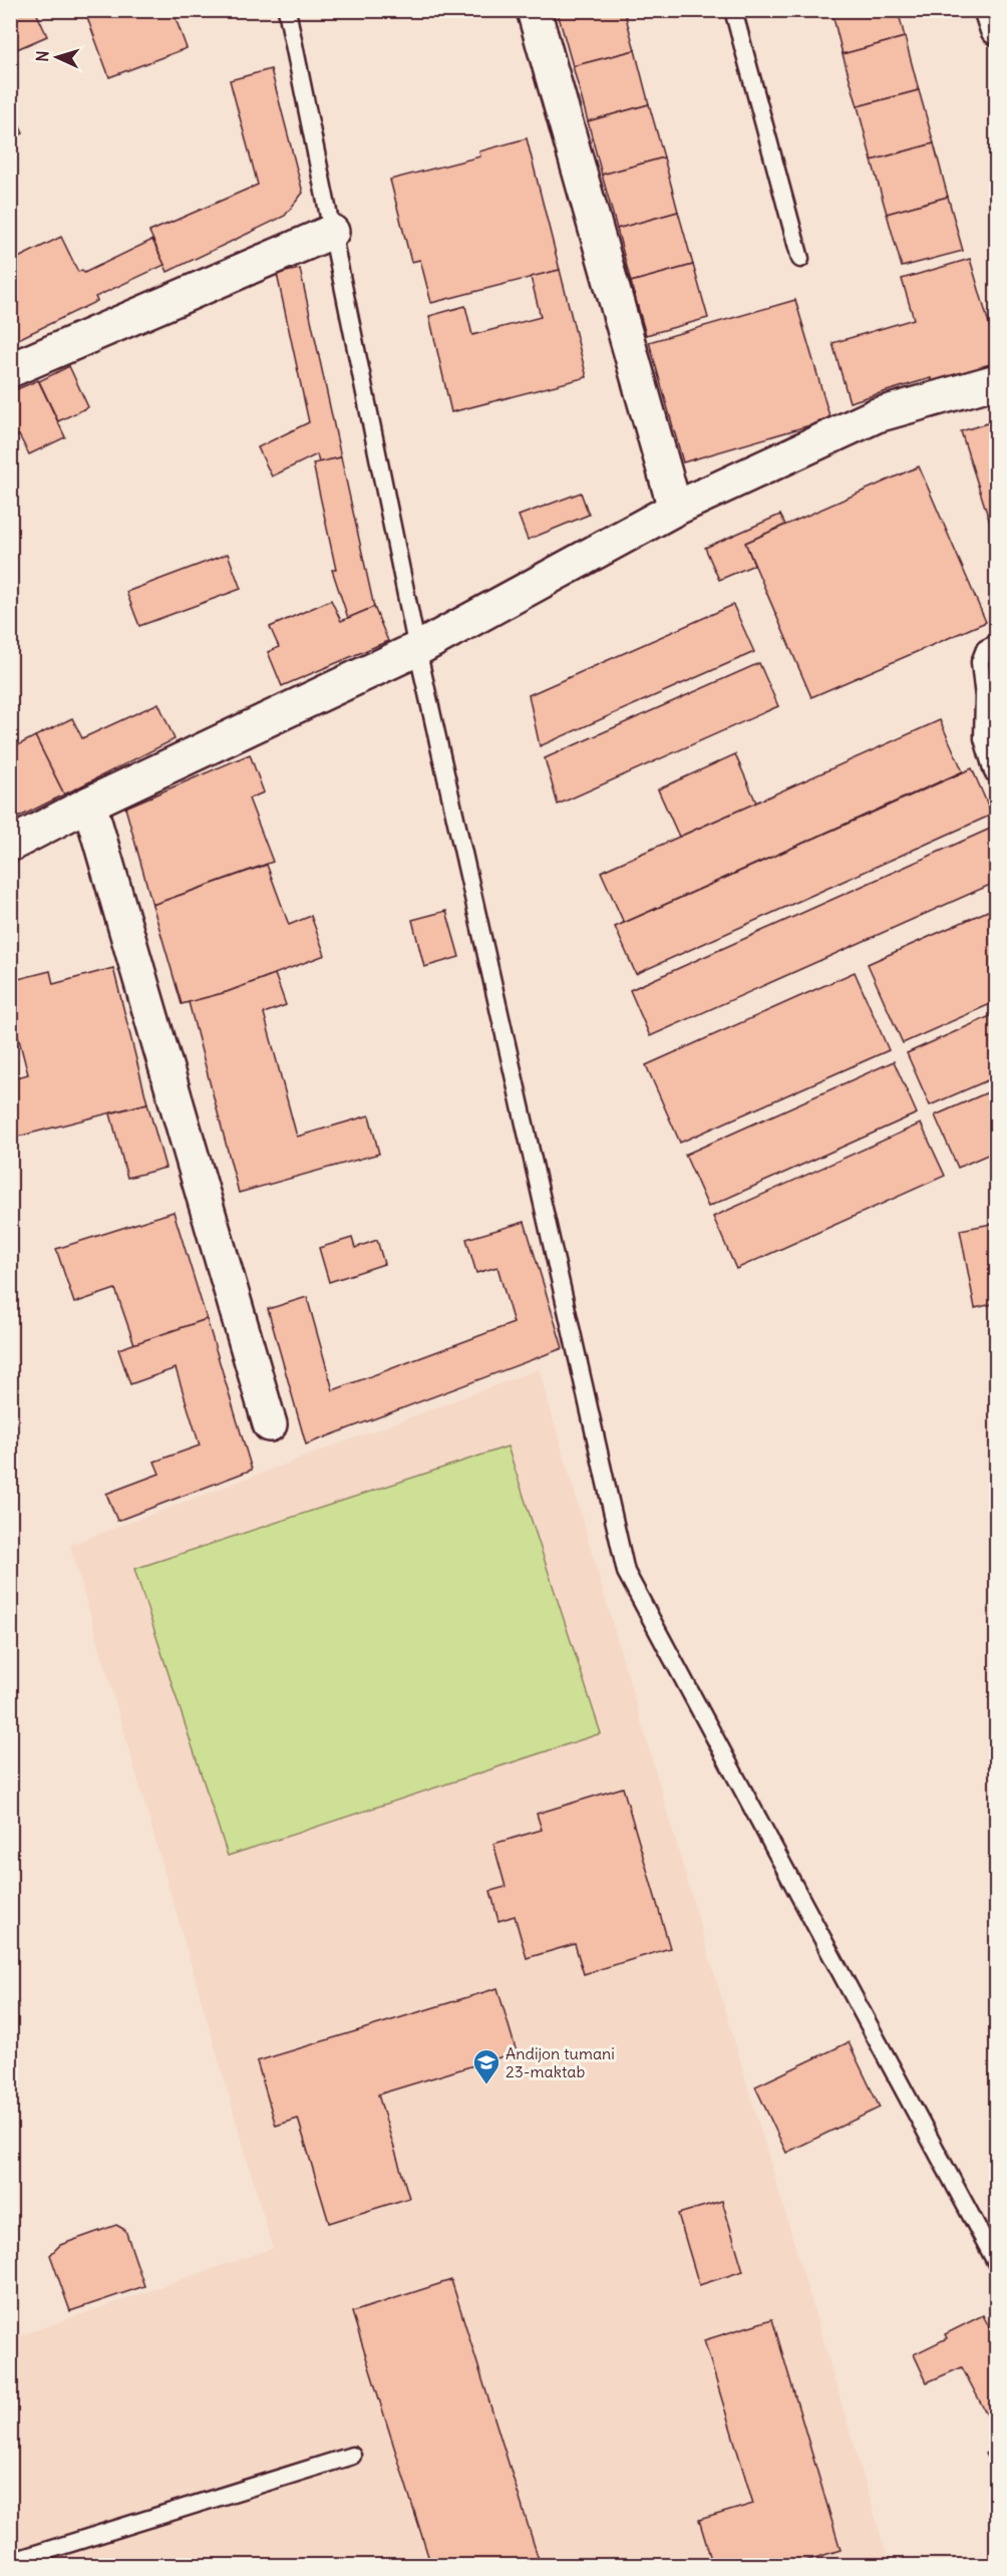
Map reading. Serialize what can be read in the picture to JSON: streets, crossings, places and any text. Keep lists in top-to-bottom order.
{
  "places": {
    "school or university": ["Andijon tumani 23-maktab"]
  },
  "north": "left"
}
